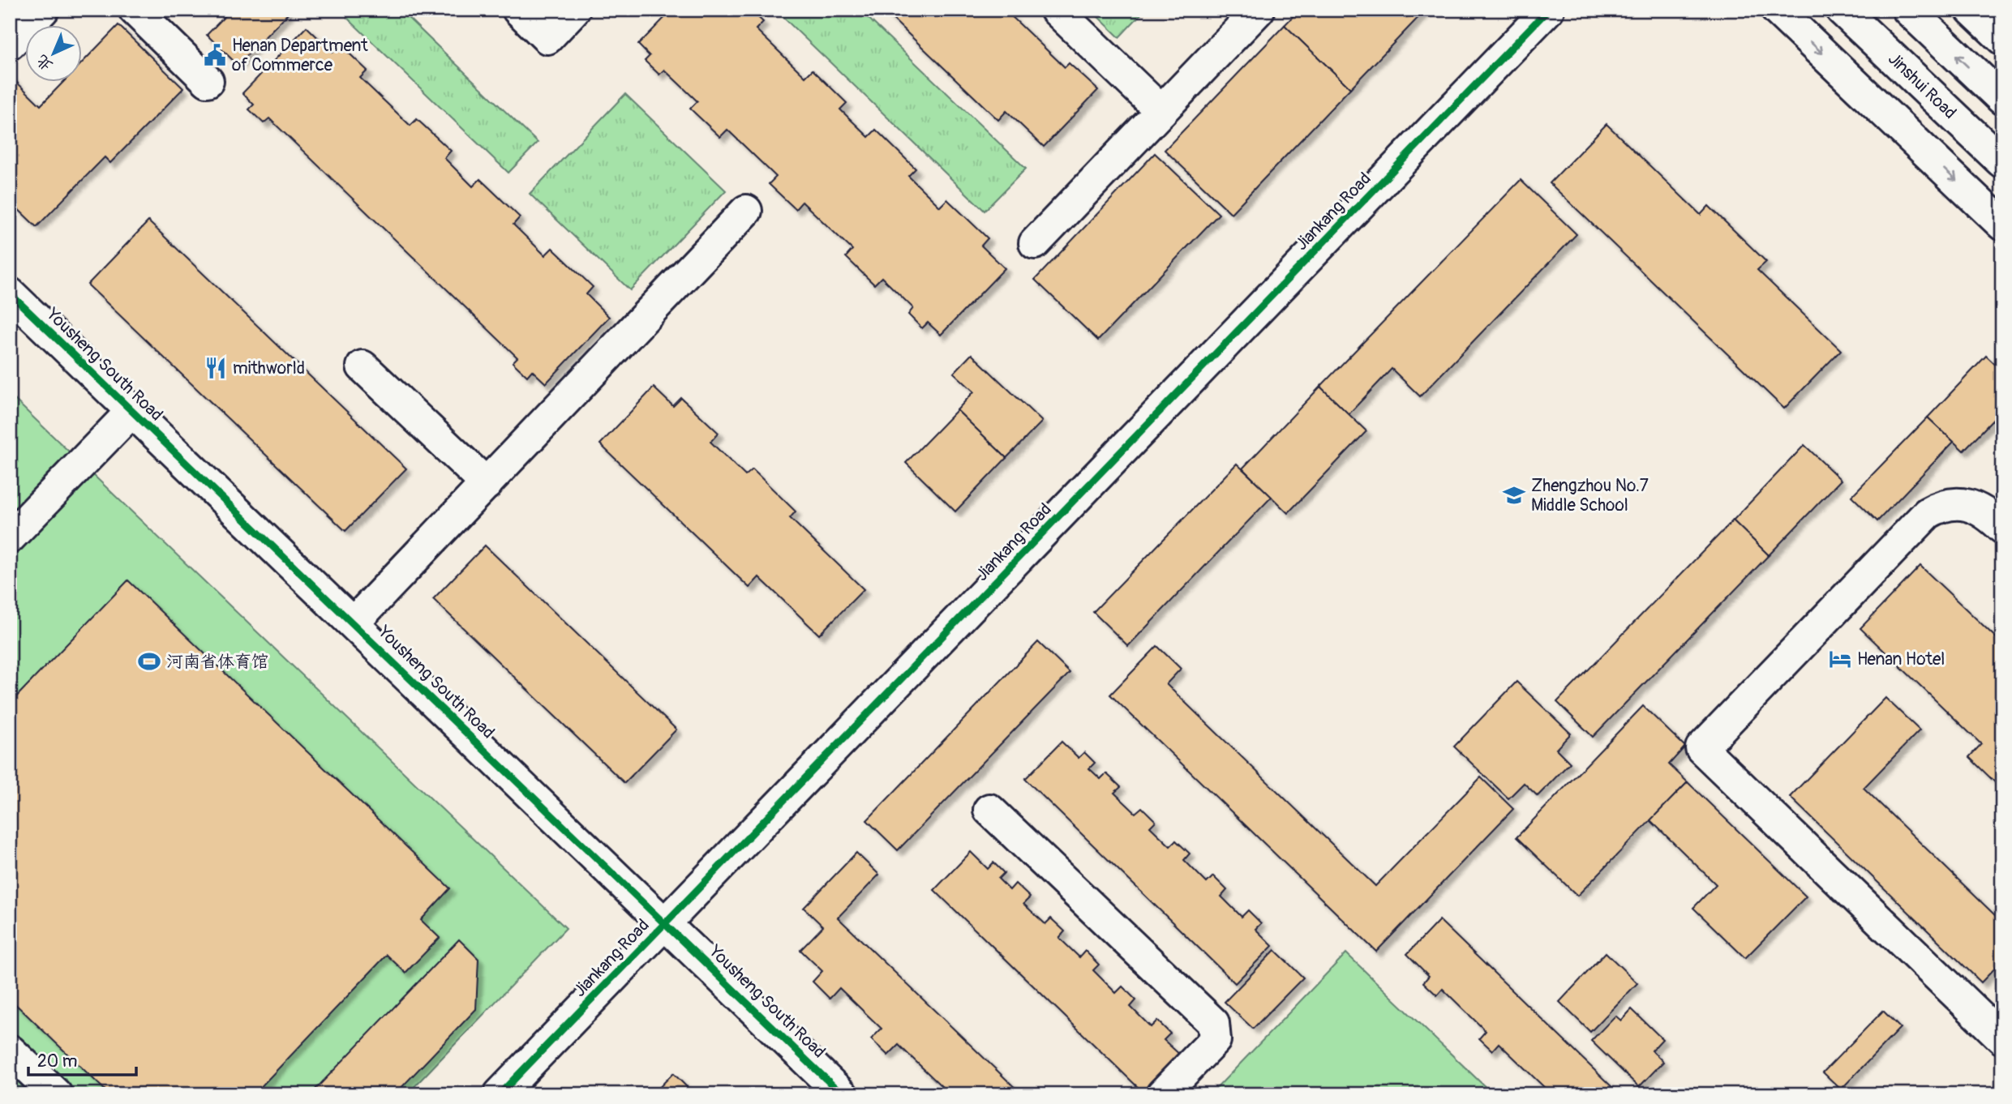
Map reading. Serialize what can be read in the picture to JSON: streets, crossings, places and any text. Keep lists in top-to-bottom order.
{
  "streets": {
    "street": ["Jinshui Road", "Jiankang Road", "Yousheng South Road"]
  },
  "crossings": [
    ["Jiankang Road", "Yousheng South Road"]
  ],
  "places": {
    "public building": ["Henan Department of Commerce"],
    "restaurant": ["mithworld"],
    "school or university": ["Zhengzhou No.7 Middle School"],
    "hotel": ["Henan Hotel"],
    "sports": ["河南省体育馆"]
  },
  "scale_bar": "20 m",
  "north": "bottom left"
}
